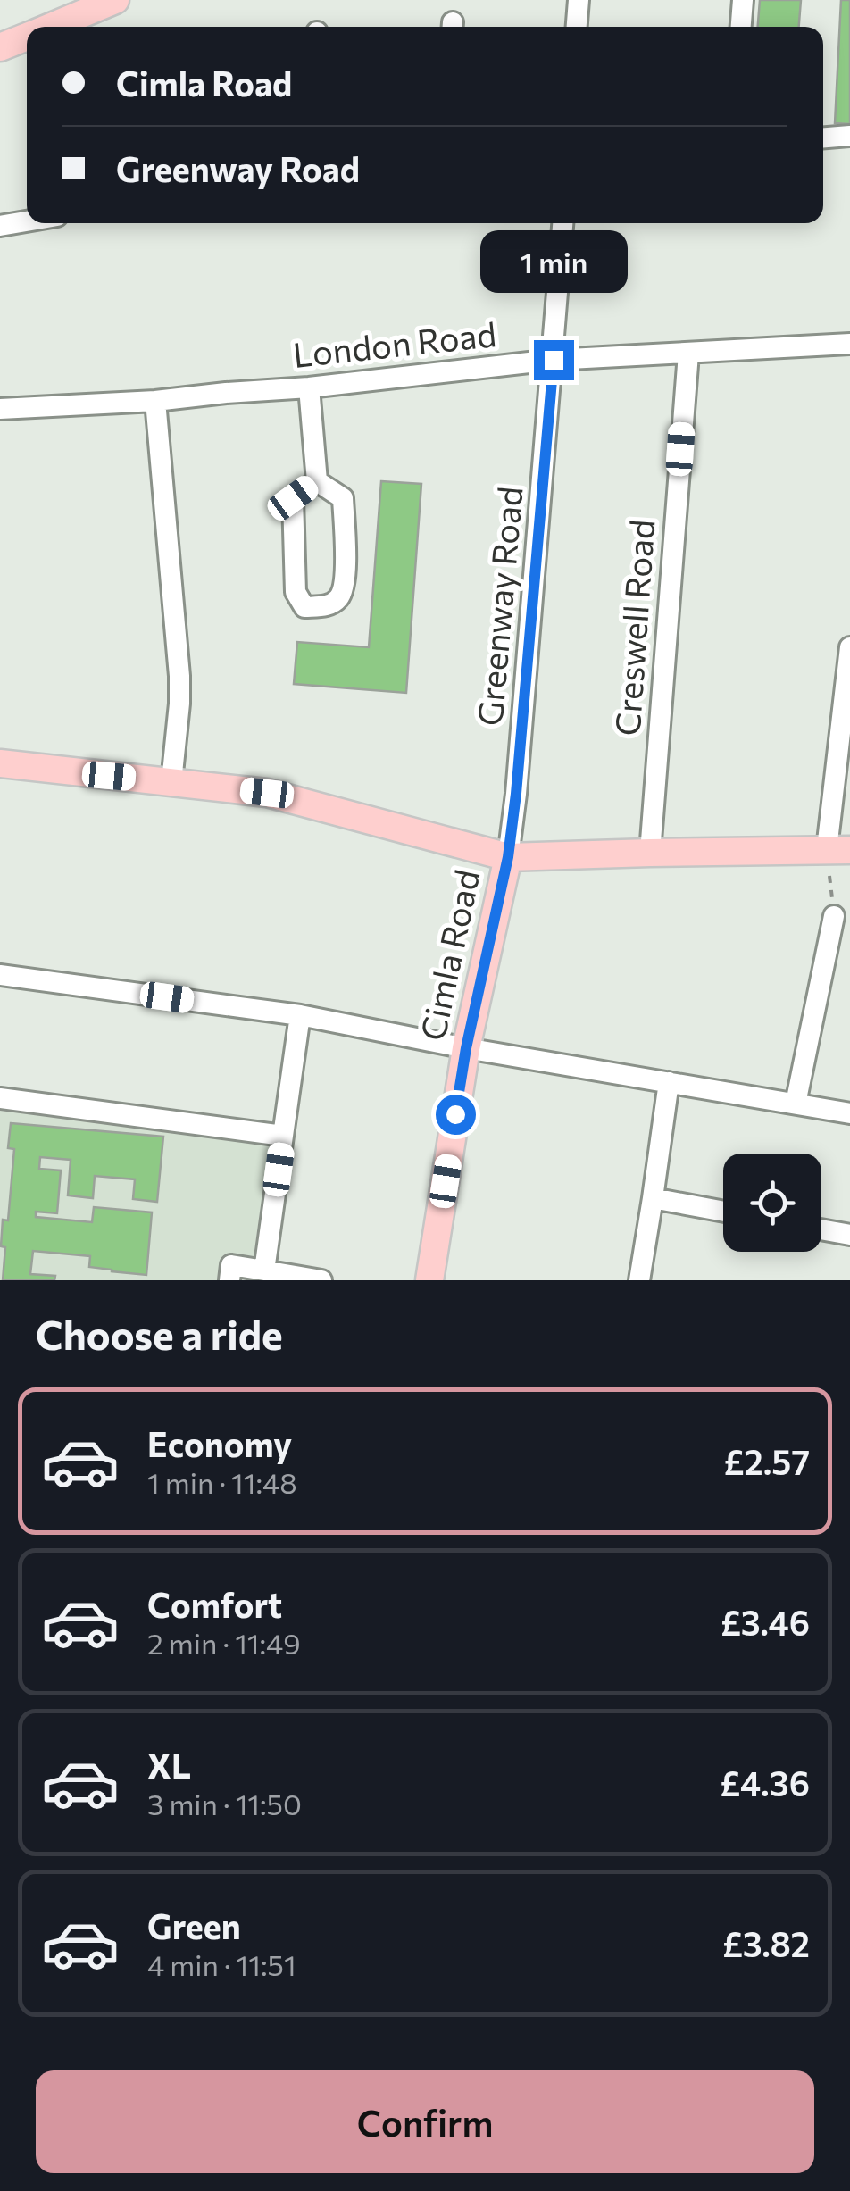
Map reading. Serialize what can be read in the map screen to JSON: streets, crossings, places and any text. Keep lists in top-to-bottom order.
{
  "streets": {
    "main road": ["Cimla Road"],
    "street": ["London Road", "Greenway Road", "Creswell Road"]
  },
  "crossings": [
    ["London Road", "Greenway Road"],
    ["London Road", "Creswell Road"],
    ["Greenway Road", "Cimla Road"]
  ],
  "page": {
    "banner": ["Cimla Road", "Greenway Road"],
    "bubble": "1 min",
    "heading": "Choose a ride",
    "list": [
      {
        "name": "Economy",
        "note": "1 min · 11:48",
        "value": "£2.57"
      },
      {
        "name": "Comfort",
        "note": "2 min · 11:49",
        "value": "£3.46"
      },
      {
        "name": "XL",
        "note": "3 min · 11:50",
        "value": "£4.36"
      },
      {
        "name": "Green",
        "note": "4 min · 11:51",
        "value": "£3.82"
      }
    ],
    "buttons": "Confirm"
  }
}
